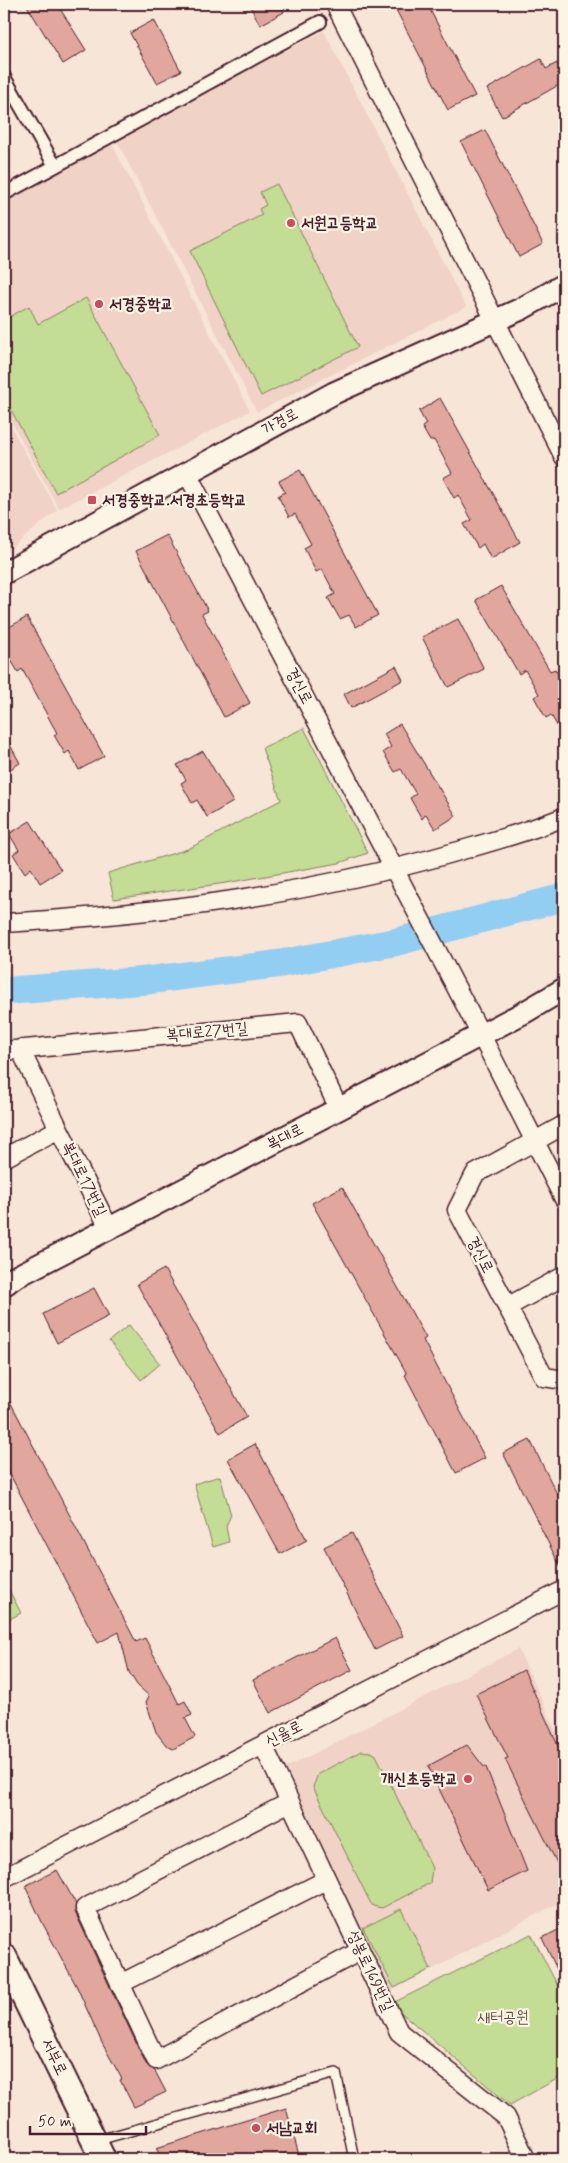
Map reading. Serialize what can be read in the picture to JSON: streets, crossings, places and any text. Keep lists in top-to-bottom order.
{
  "streets": {
    "main road": ["서부로"],
    "street": [
      "가경로",
      "경신로",
      "복대로27번길",
      "복대로",
      "복대로17번길",
      "신율로",
      "성봉로169번길"
    ]
  },
  "crossings": [
    ["가경로", "경신로"],
    ["경신로", "복대로"],
    ["복대로27번길", "복대로"],
    ["복대로27번길", "복대로17번길"],
    ["복대로", "복대로17번길"],
    ["신율로", "성봉로169번길"]
  ],
  "parks": ["새터공원"],
  "places": {
    "other": [
      "서원고등학교",
      "서경중학교",
      "개신초등학교",
      "서남교회"
    ],
    "transit": ["서경중학교.서경초등학교"]
  },
  "scale_bar": "50 m"
}
